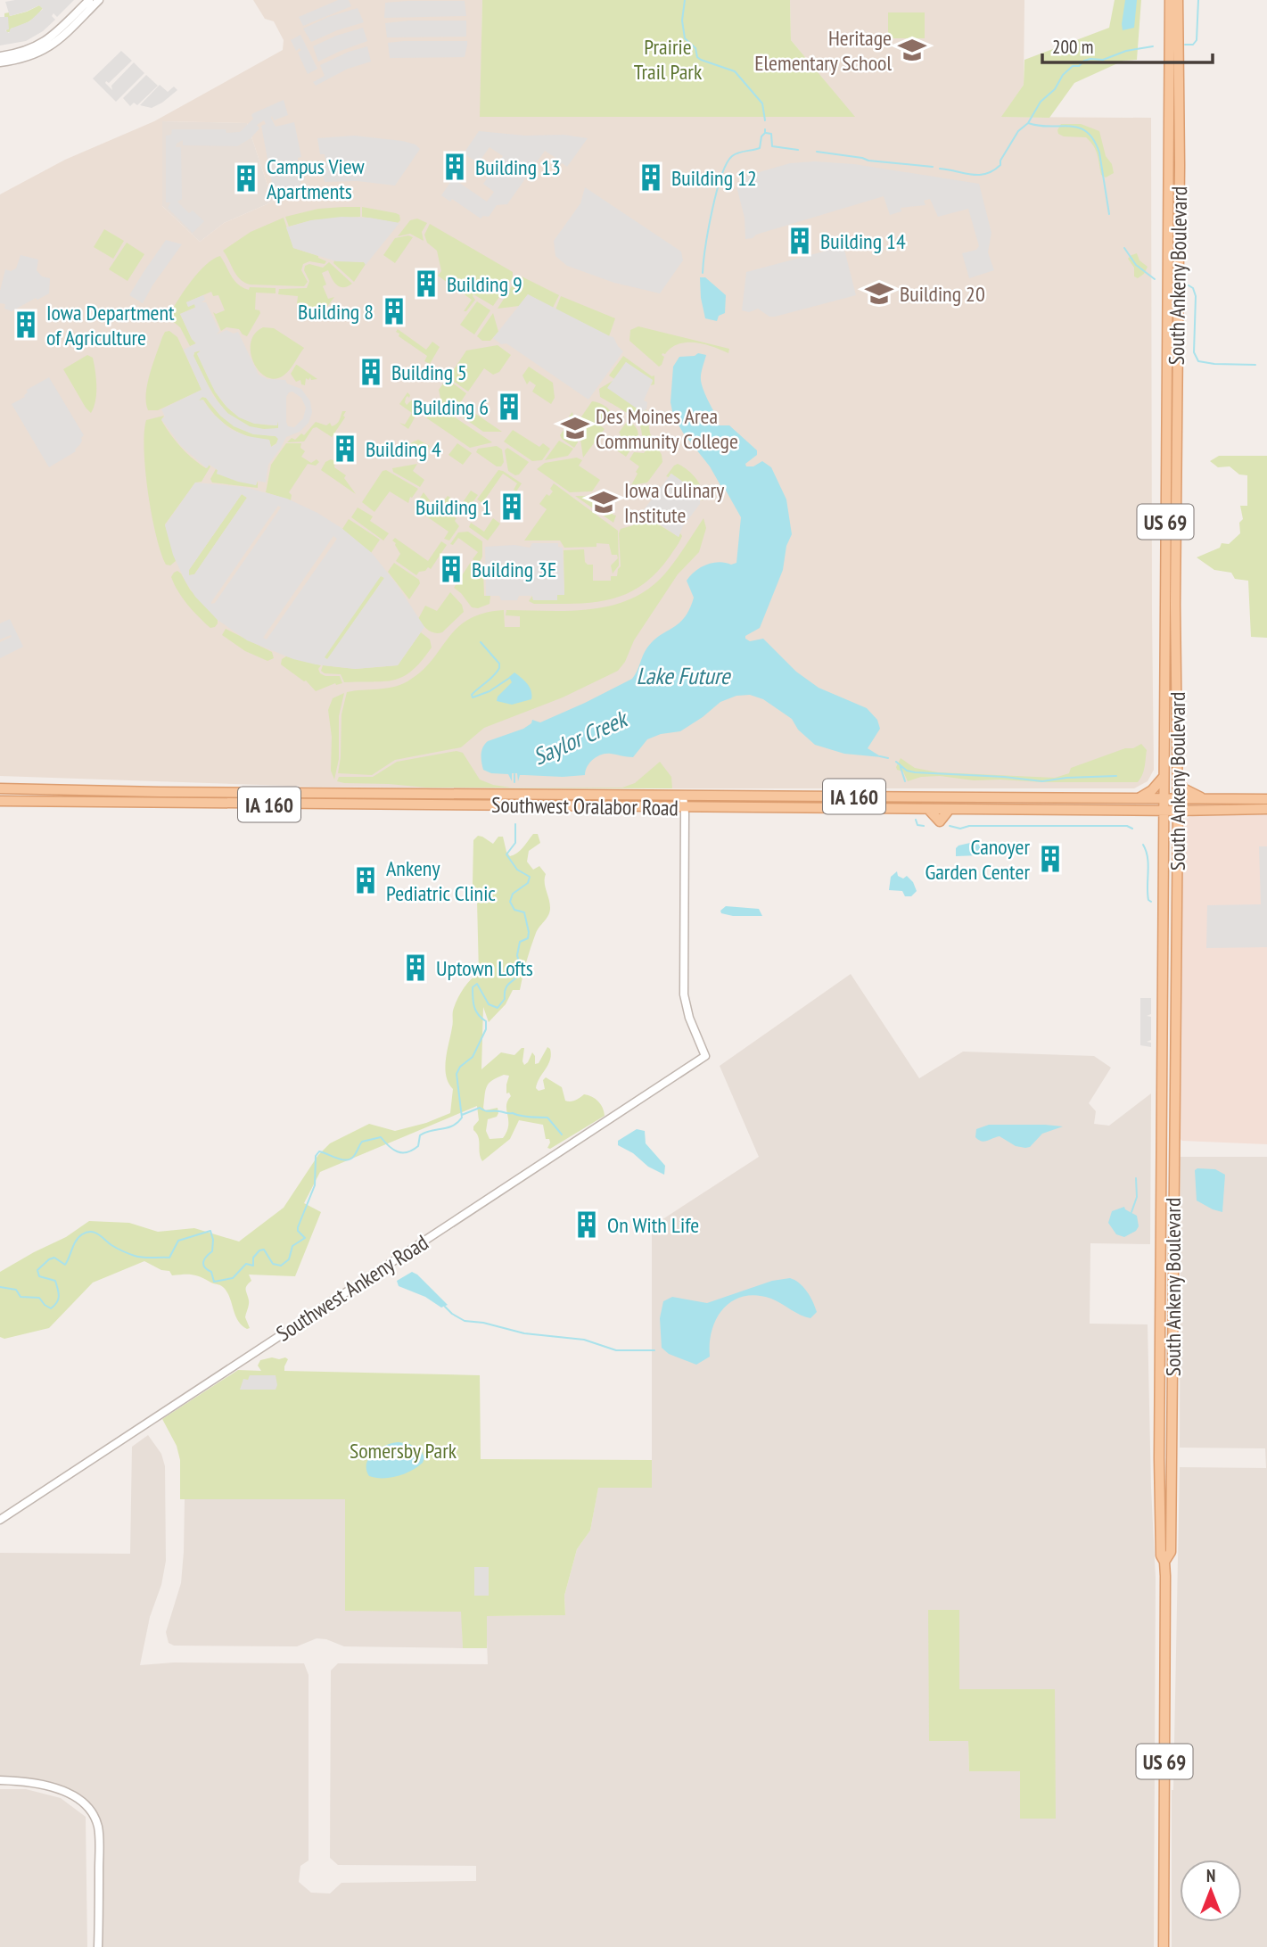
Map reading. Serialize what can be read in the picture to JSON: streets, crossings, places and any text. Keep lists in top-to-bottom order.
{
  "streets": {
    "main road": [
      "South Ankeny Boulevard",
      "US 69",
      "IA 160",
      "Southwest Oralabor Road"
    ],
    "street": ["Southwest Ankeny Road"]
  },
  "crossings": [
    ["South Ankeny Boulevard", "IA 160"],
    ["South Ankeny Boulevard", "Southwest Oralabor Road"],
    ["IA 160", "Southwest Oralabor Road"],
    ["Southwest Oralabor Road", "Southwest Ankeny Road"]
  ],
  "water": ["Lake Future", "Saylor Creek"],
  "parks": ["Prairie Trail Park", "Somersby Park"],
  "places": {
    "school or university": [
      "Heritage Elementary School",
      "Building 20",
      "Des Moines Area Community College",
      "Iowa Culinary Institute"
    ],
    "building": [
      "Building 13",
      "Building 12",
      "Campus View Apartments",
      "Building 14",
      "Building 9",
      "Building 8",
      "Iowa Department of Agriculture",
      "Building 5",
      "Building 6",
      "Building 4",
      "Building 1",
      "Building 3E",
      "Canoyer Garden Center",
      "Ankeny Pediatric Clinic",
      "Uptown Lofts",
      "On With Life"
    ]
  },
  "scale_bar": "200 m",
  "north": "top"
}
